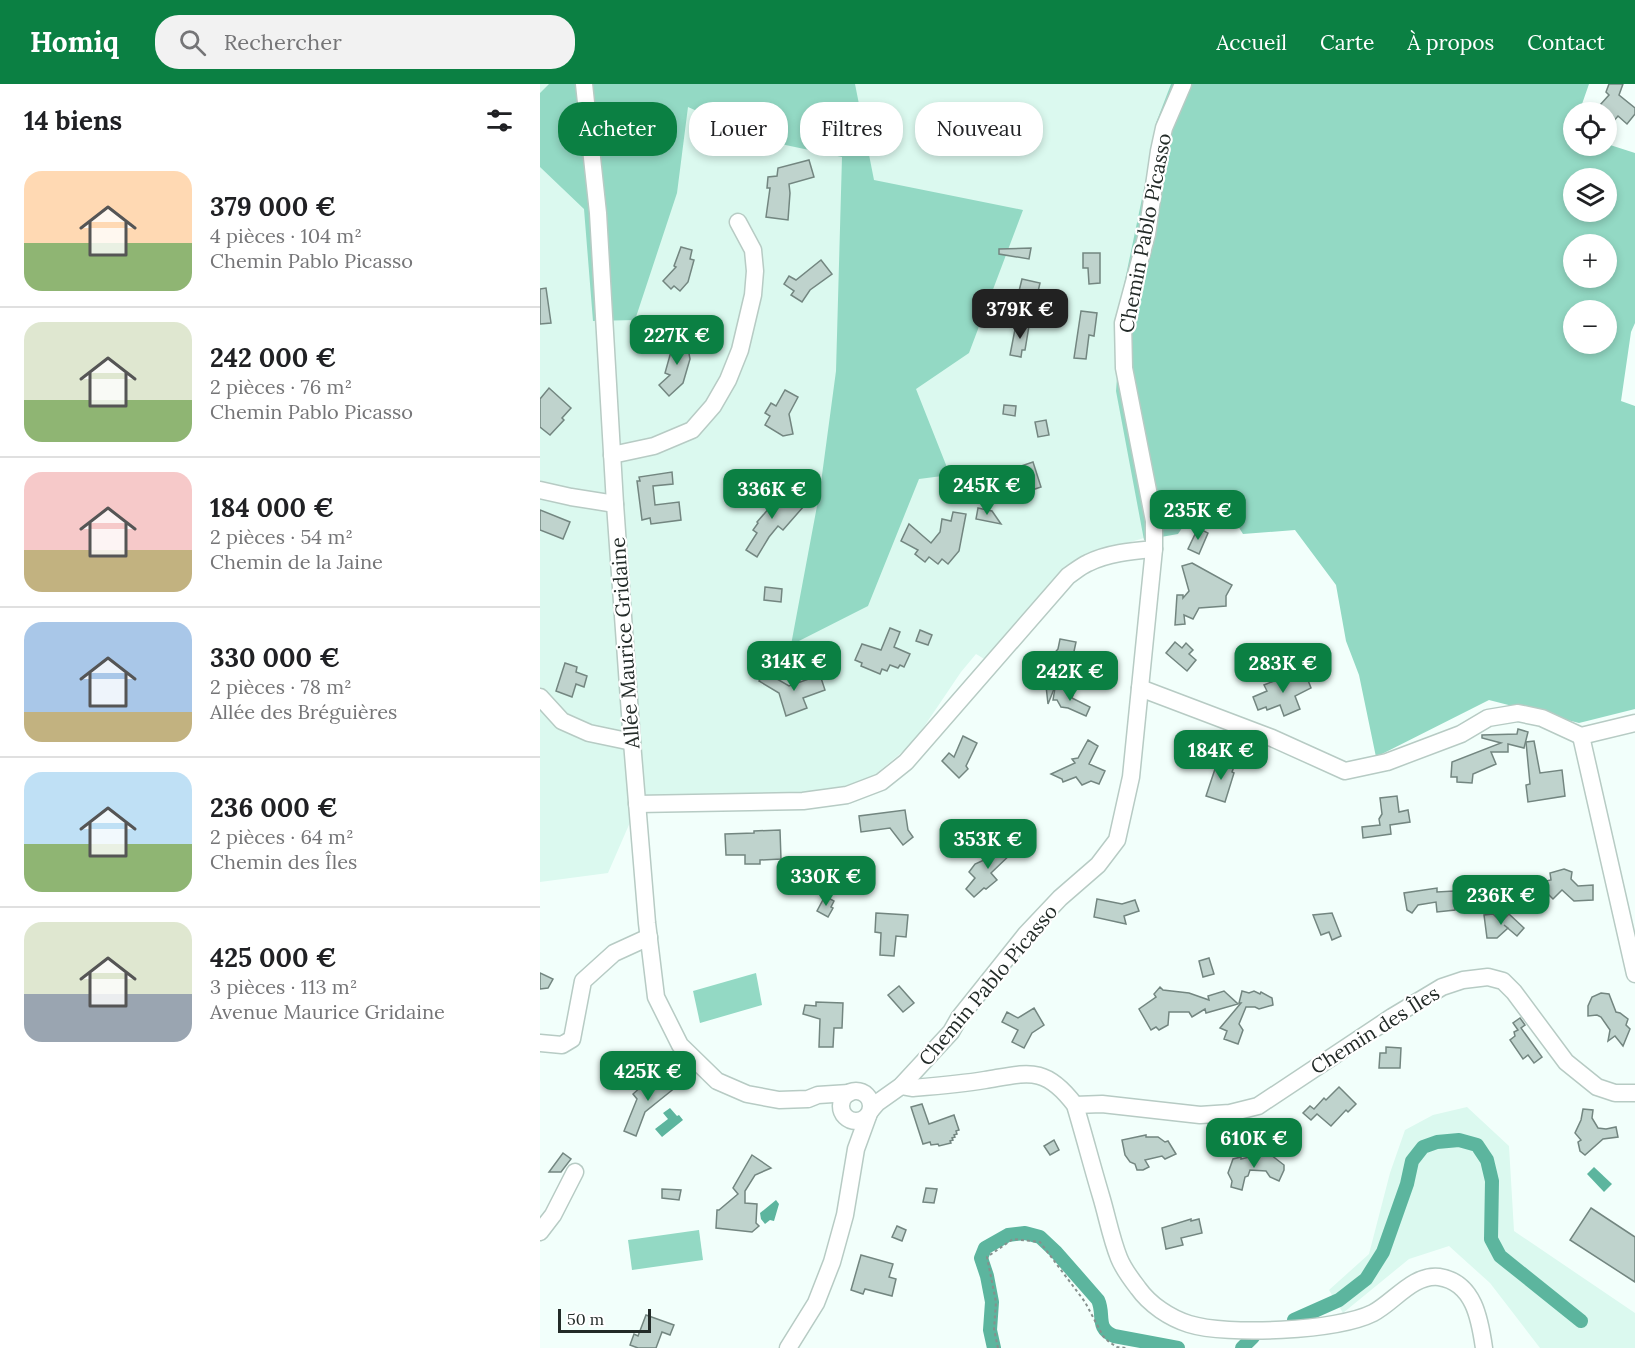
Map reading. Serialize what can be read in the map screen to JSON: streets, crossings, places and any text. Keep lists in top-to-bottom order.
{
  "streets": {
    "street": ["Chemin Pablo Picasso", "Allée Maurice Gridaine", "Chemin des Îles"]
  },
  "scale_bar": "50 m",
  "page": {
    "header": "Homiq",
    "search": "Rechercher",
    "nav": [
      "Accueil",
      "Carte",
      "À propos",
      "Contact"
    ],
    "heading": "14 biens",
    "map_buttons": ["+", "−"],
    "chip": [
      "Acheter",
      "Louer",
      "Filtres",
      "Nouveau"
    ],
    "list": [
      {
        "name": "379 000 €",
        "note": "4 pièces · 104 m² · Chemin Pablo Picasso"
      },
      {
        "name": "242 000 €",
        "note": "2 pièces · 76 m² · Chemin Pablo Picasso"
      },
      {
        "name": "184 000 €",
        "note": "2 pièces · 54 m² · Chemin de la Jaine"
      },
      {
        "name": "330 000 €",
        "note": "2 pièces · 78 m² · Allée des Bréguières"
      },
      {
        "name": "236 000 €",
        "note": "2 pièces · 64 m² · Chemin des Îles"
      },
      {
        "name": "425 000 €",
        "note": "3 pièces · 113 m² · Avenue Maurice Gridaine"
      }
    ],
    "price": [
      "379K €",
      "227K €",
      "245K €",
      "336K €",
      "235K €",
      "314K €",
      "283K €",
      "242K €",
      "184K €",
      "353K €",
      "330K €",
      "236K €",
      "425K €",
      "610K €"
    ],
    "scale": "50 m"
  }
}
